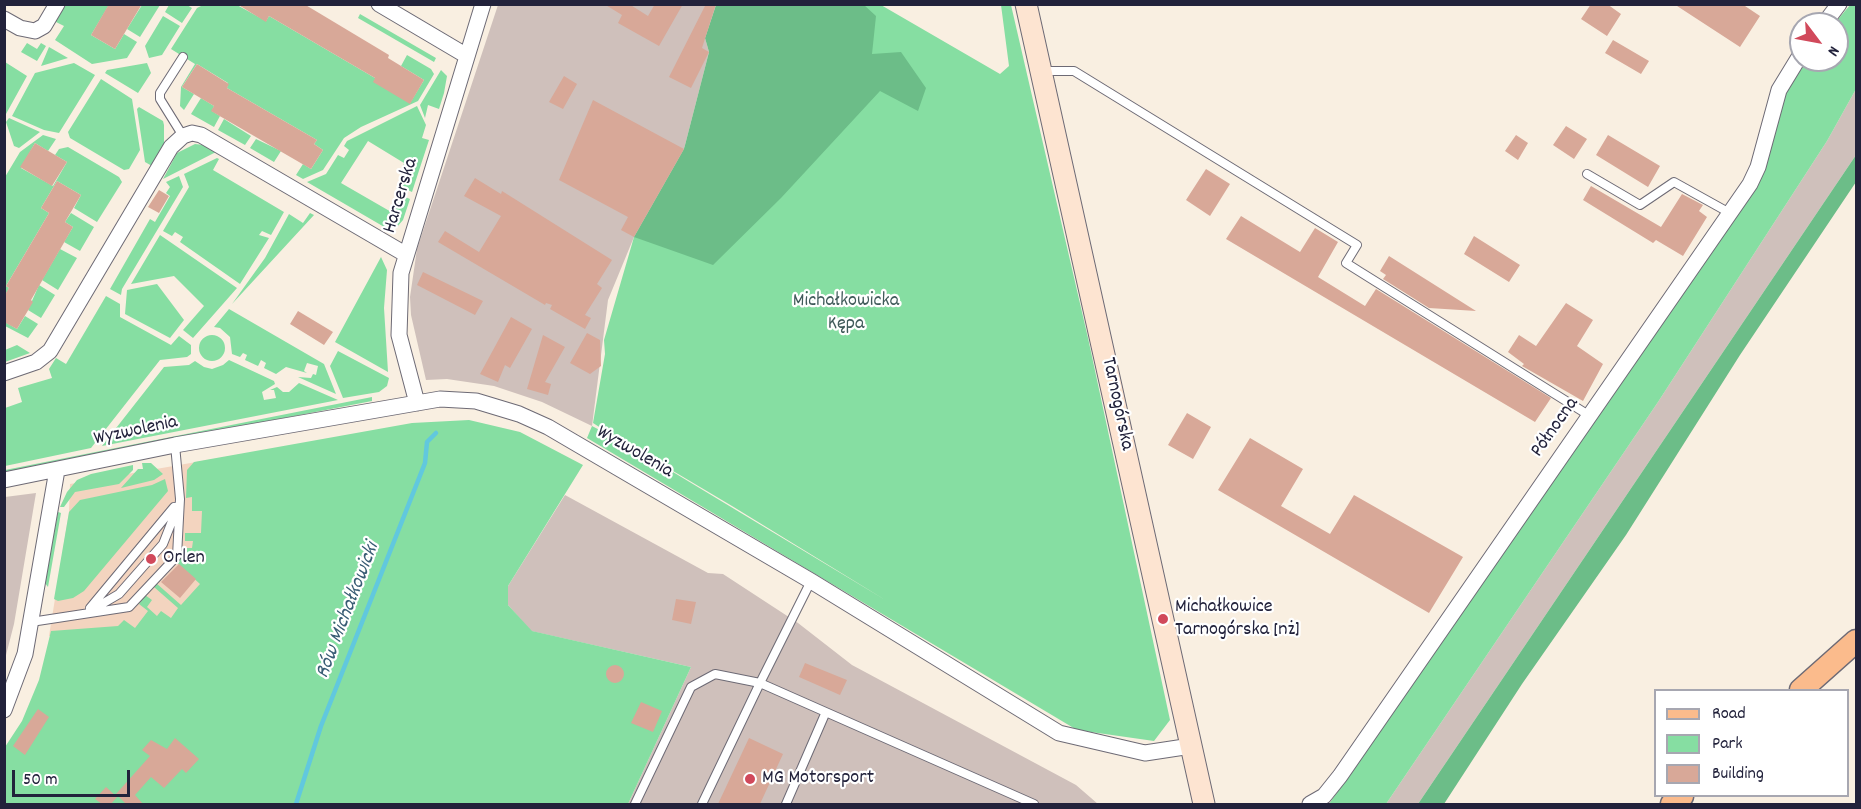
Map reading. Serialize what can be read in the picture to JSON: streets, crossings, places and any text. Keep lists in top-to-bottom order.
{
  "streets": {
    "street": [
      "Harcerska",
      "Tarnogórska",
      "Północna",
      "Wyzwolenia"
    ]
  },
  "crossings": [
    ["Harcerska", "Wyzwolenia"],
    ["Tarnogórska", "Wyzwolenia"]
  ],
  "water": ["Rów Michałkowicki"],
  "parks": ["Michałkowicka Kępa"],
  "places": ["Orlen", "Michałkowice Tarnogórska [nż]", "MG Motorsport"],
  "legend": ["Road", "Park", "Building"],
  "scale_bar": "50 m",
  "north": "bottom right"
}
